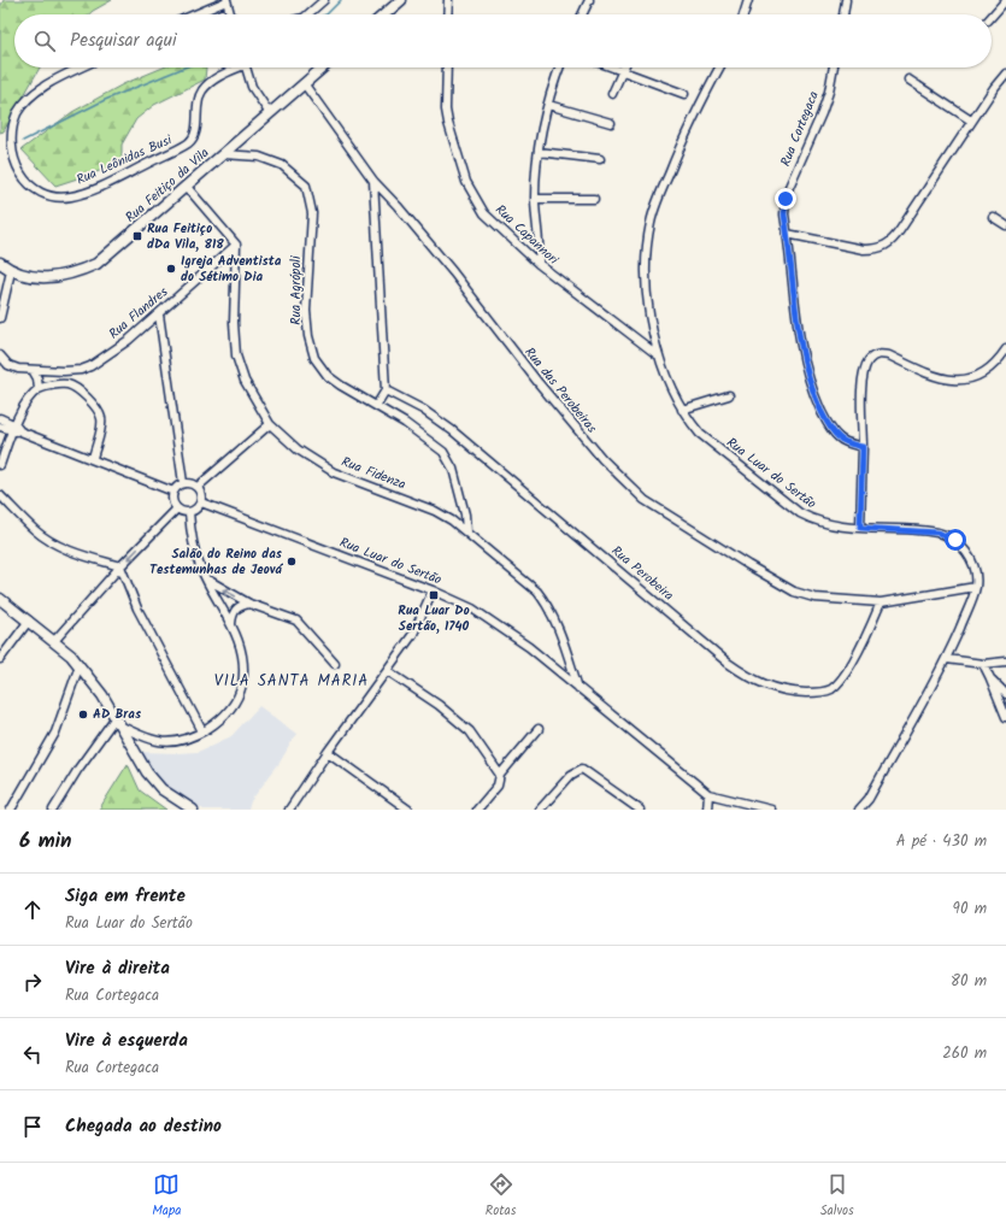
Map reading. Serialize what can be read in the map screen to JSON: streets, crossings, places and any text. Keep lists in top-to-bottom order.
{
  "streets": {
    "street": [
      "Rua Cortegaca",
      "Rua Leônidas Busi",
      "Rua Feitiço da Vila",
      "Rua Capannori",
      "Rua Agrópoli",
      "Rua Flandres",
      "Rua das Perobeiras",
      "Rua Fidenza",
      "Rua Luar do Sertão",
      "Rua Perobeira"
    ]
  },
  "crossings": [
    ["Rua Leônidas Busi", "Rua Feitiço da Vila"],
    ["Rua Feitiço da Vila", "Rua Agrópoli"],
    ["Rua Feitiço da Vila", "Rua das Perobeiras"],
    ["Rua Capannori", "Rua Luar do Sertão"],
    ["Rua Agrópoli", "Rua Fidenza"],
    ["Rua Flandres", "Rua Fidenza"],
    ["Rua das Perobeiras", "Rua Luar do Sertão"],
    ["Rua das Perobeiras", "Rua Perobeira"],
    ["Rua Fidenza", "Rua Luar do Sertão"]
  ],
  "districts": ["VILA SANTA MARIA"],
  "places": {
    "transit": ["Rua Feitiço dDa Vila, 818", "Rua Luar Do Sertão, 1740"],
    "other": ["Igreja Adventista do Sétimo Dia", "Salão do Reino das Testemunhas de Jeová", "AD Bras"]
  },
  "page": {
    "search": "Pesquisar aqui",
    "heading": ["6 min", "A pé · 430 m"],
    "list": [
      ["Siga em frente", "Rua Luar do Sertão", "90 m"],
      ["Vire à direita", "Rua Cortegaca", "80 m"],
      ["Vire à esquerda", "Rua Cortegaca", "260 m"],
      "Chegada ao destino"
    ],
    "nav": ["Mapa", "Rotas", "Salvos"]
  }
}
